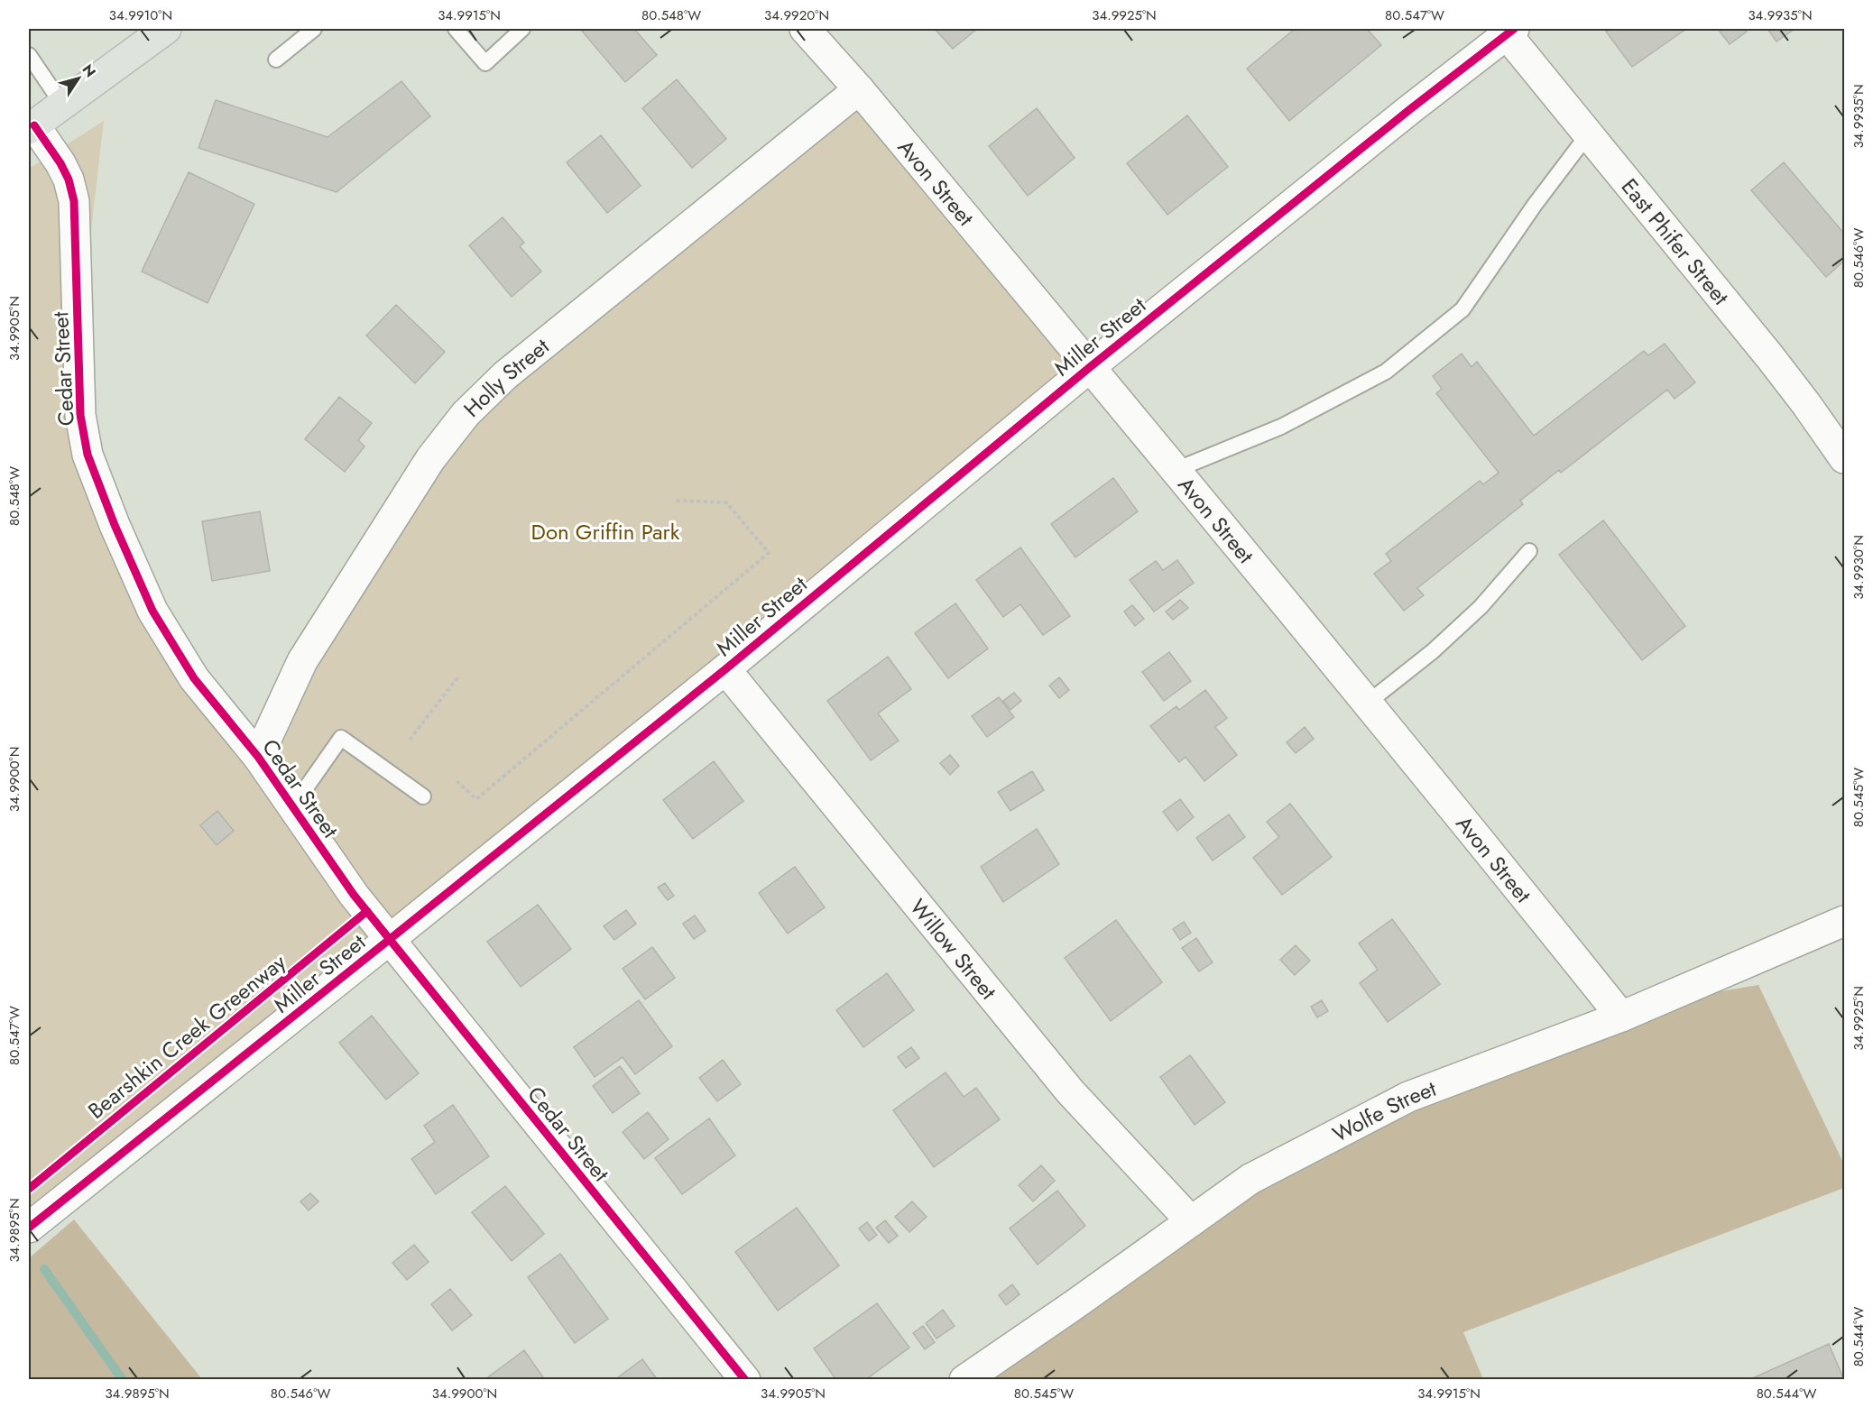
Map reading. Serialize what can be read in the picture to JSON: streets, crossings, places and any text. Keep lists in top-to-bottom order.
{
  "streets": {
    "street": [
      "Avon Street",
      "East Phifer Street",
      "Miller Street",
      "Cedar Street",
      "Holly Street",
      "Willow Street",
      "Wolfe Street"
    ],
    "cycle path": ["Bearshkin Creek Greenway"]
  },
  "crossings": [
    ["Avon Street", "Miller Street"],
    ["Avon Street", "Holly Street"],
    ["Avon Street", "Wolfe Street"],
    ["East Phifer Street", "Miller Street"],
    ["Miller Street", "Cedar Street"],
    ["Miller Street", "Willow Street"],
    ["Cedar Street", "Holly Street"],
    ["Willow Street", "Wolfe Street"]
  ],
  "parks": ["Don Griffin Park"],
  "north": "top right",
  "coordinates": [
    "34.9910°N",
    "34.9915°N",
    "80.548°W",
    "34.9920°N",
    "34.9925°N",
    "80.547°W",
    "34.9935°N",
    "80.546°W",
    "34.9905°N",
    "34.9930°N",
    "34.9900°N",
    "80.545°W",
    "34.9895°N",
    "80.544°W"
  ]
}
